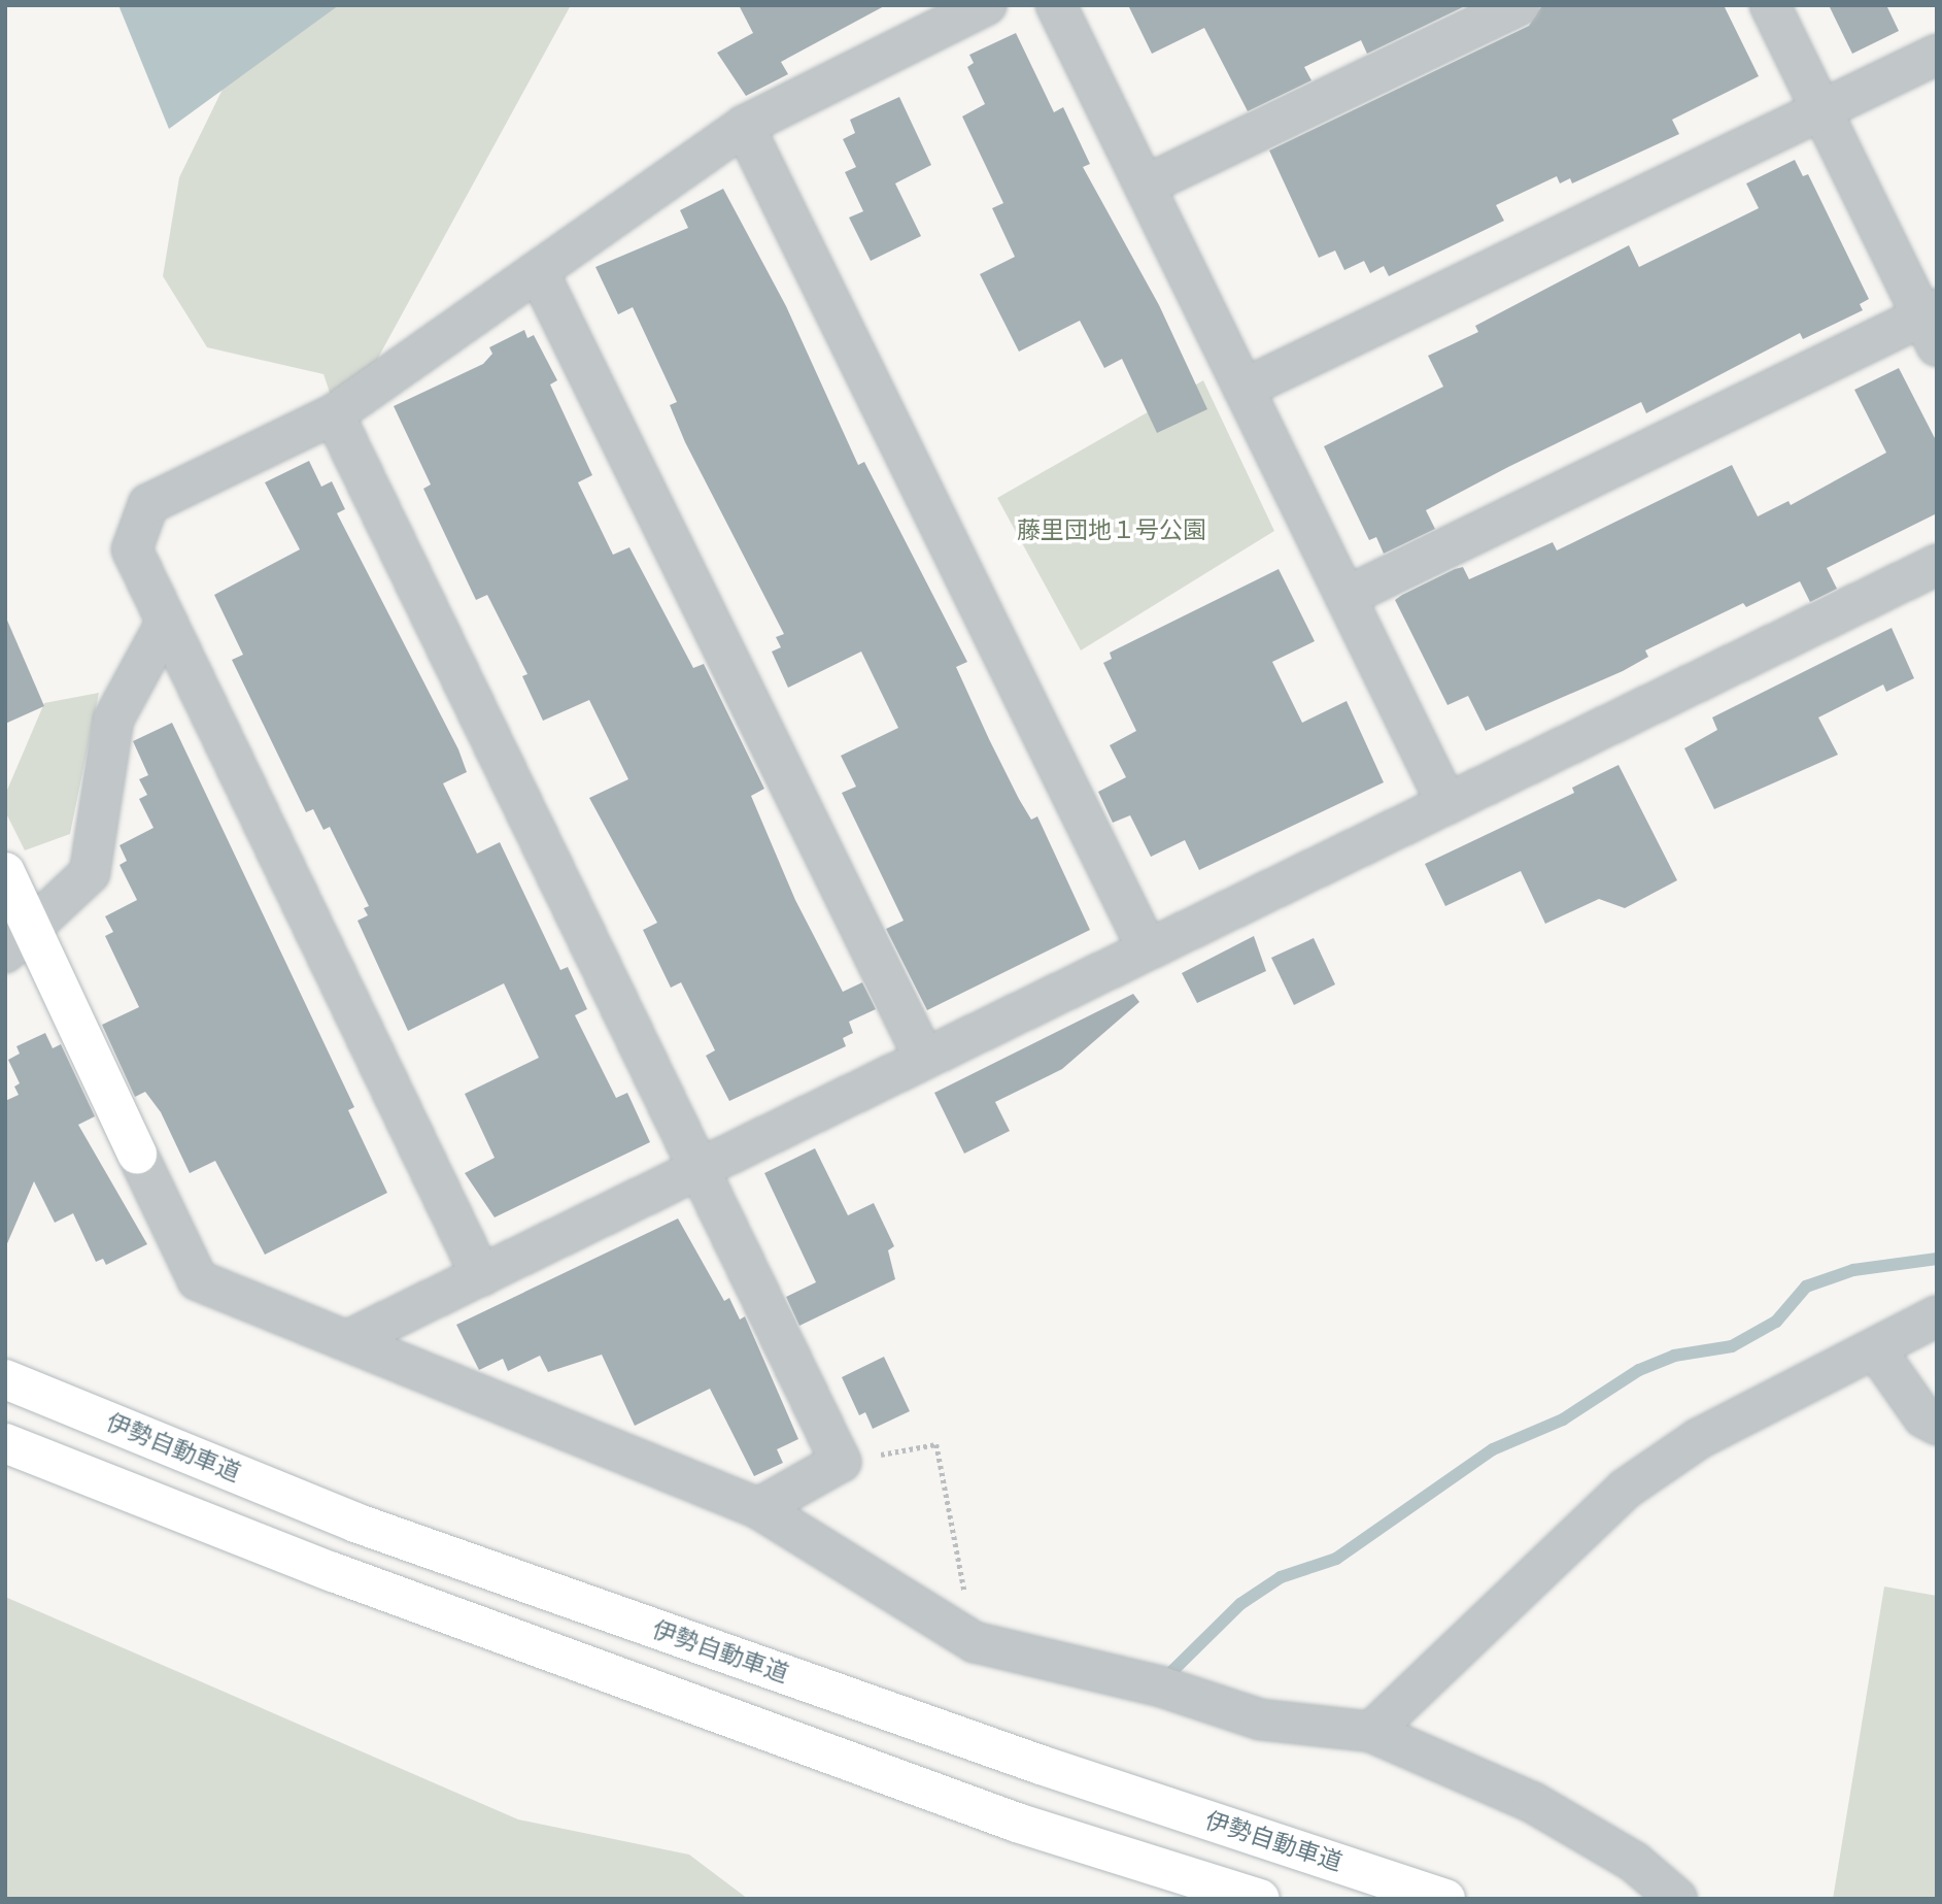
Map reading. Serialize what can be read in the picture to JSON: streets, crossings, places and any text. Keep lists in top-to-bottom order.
{
  "streets": {
    "main road": ["伊勢自動車道"]
  },
  "parks": ["藤里団地１号公園"]
}
